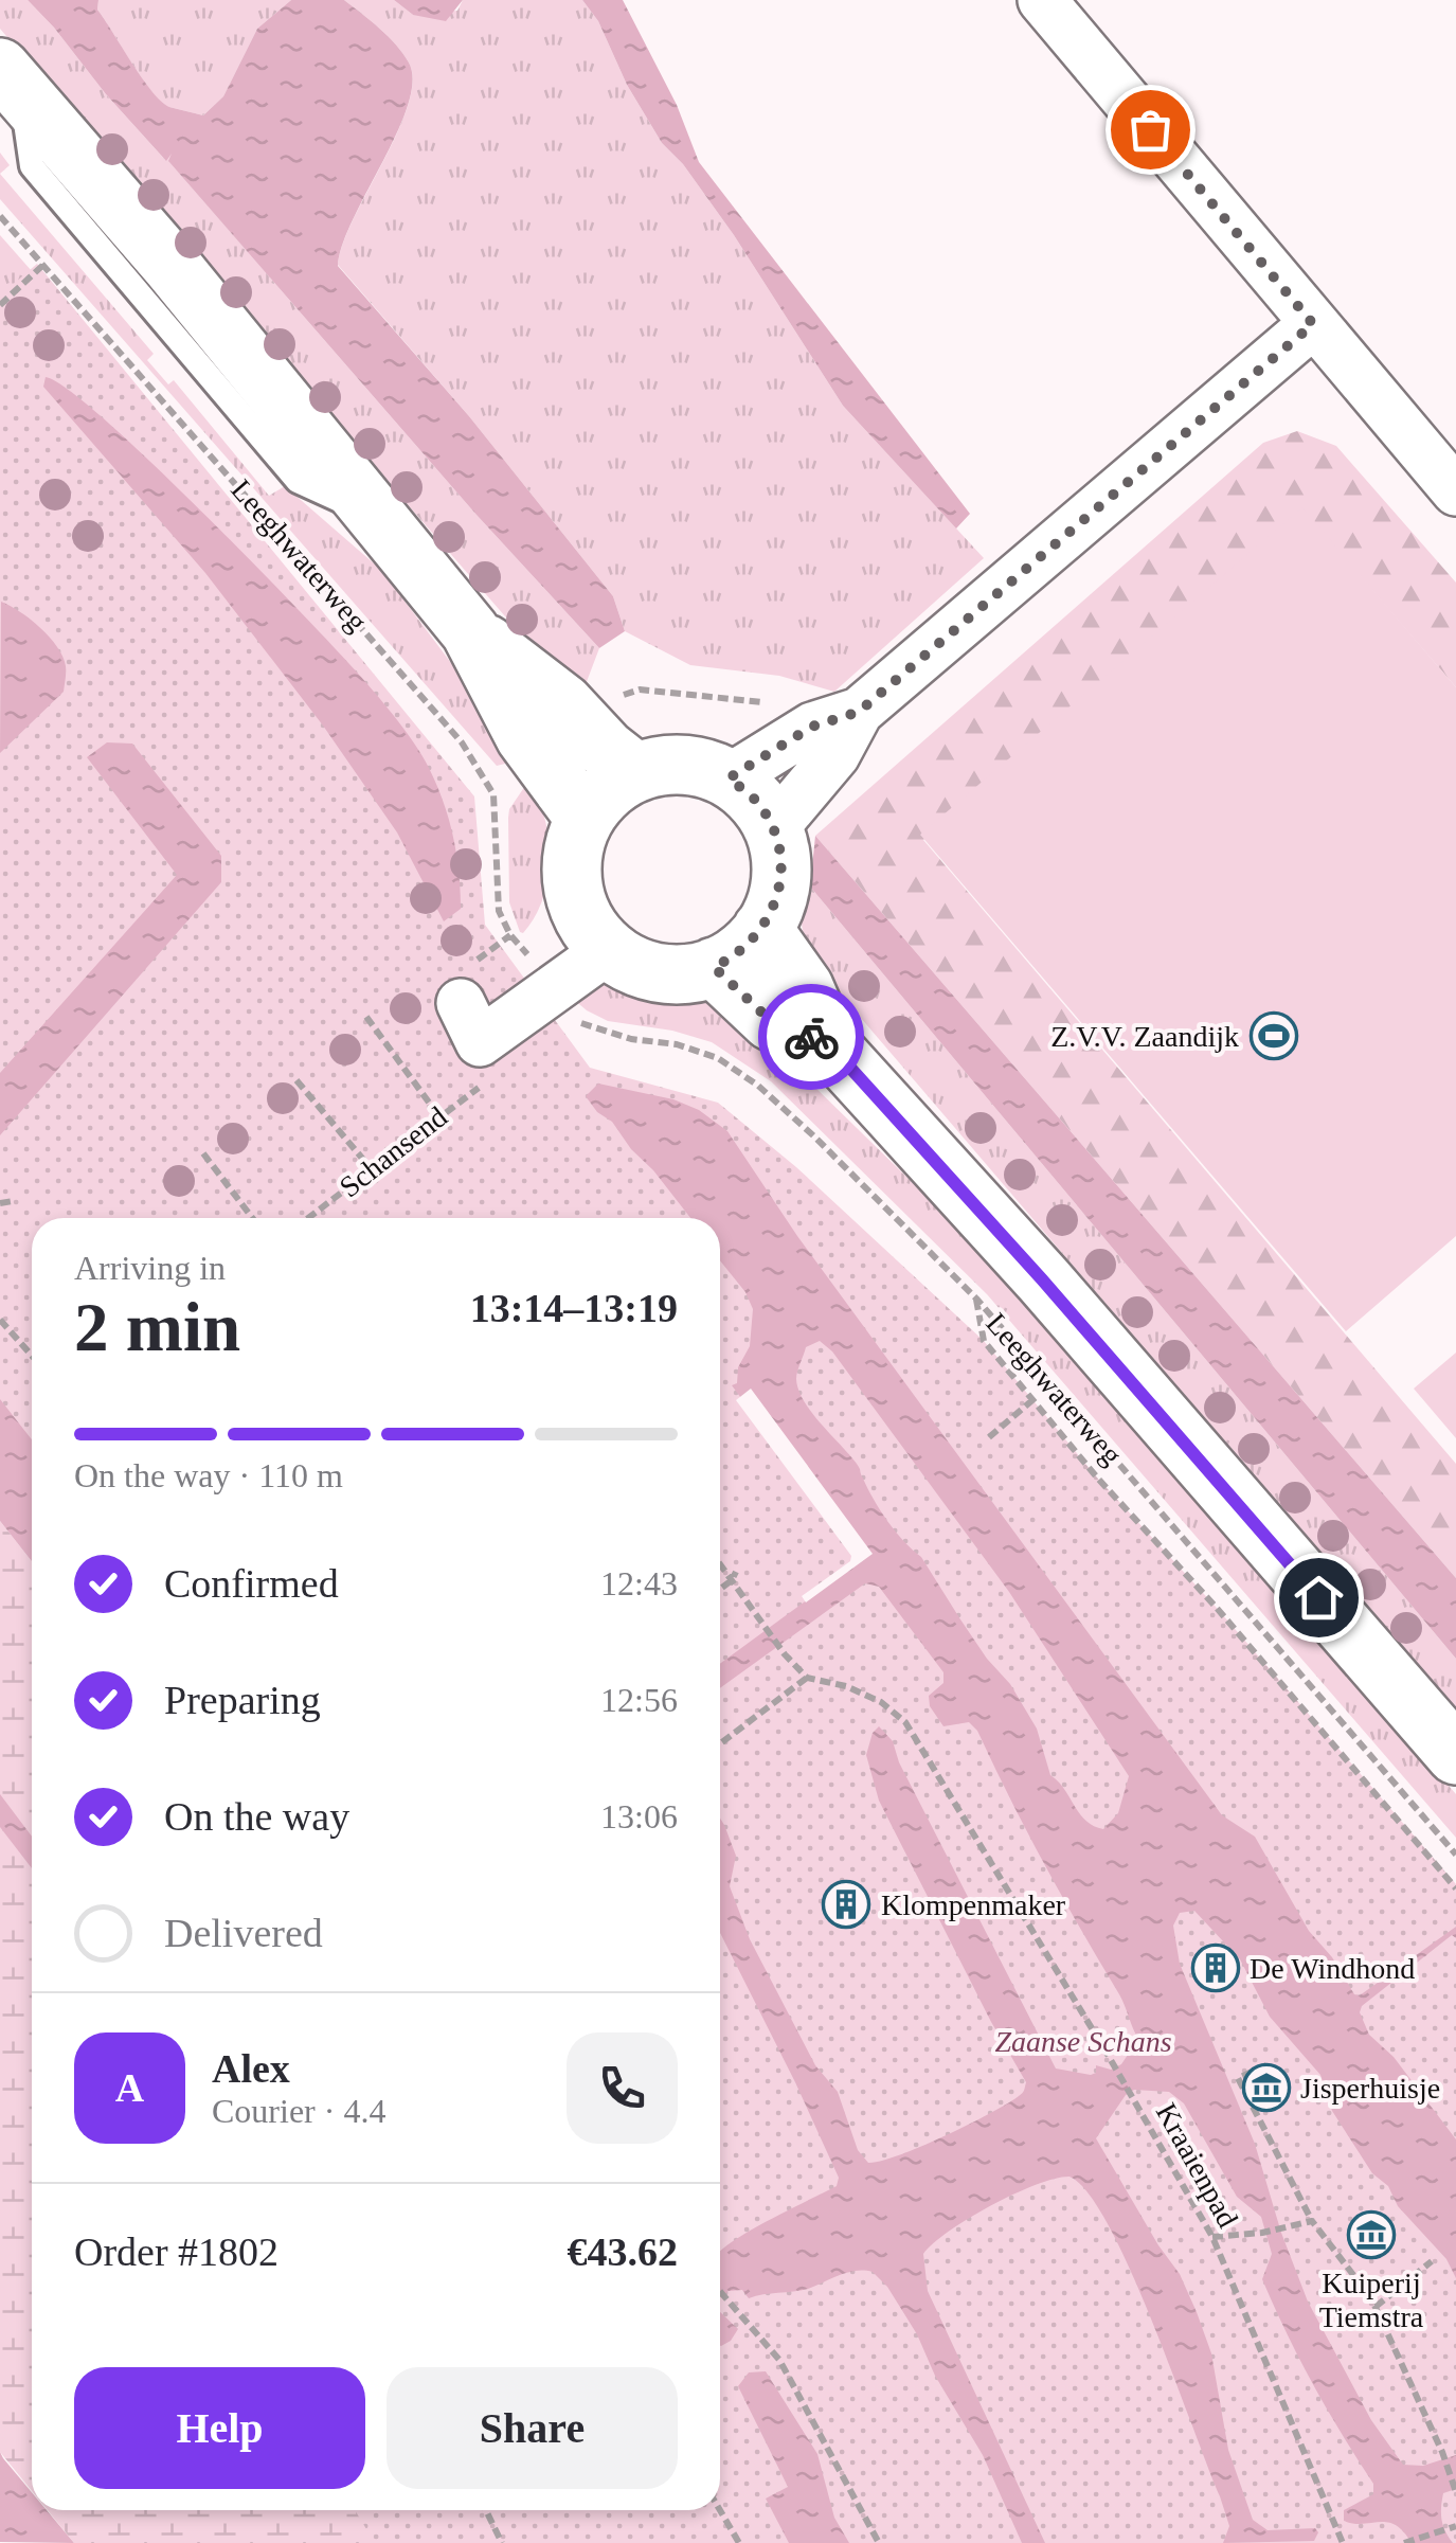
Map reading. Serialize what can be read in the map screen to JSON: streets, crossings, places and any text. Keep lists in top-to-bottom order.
{
  "streets": {
    "path": ["Leeghwaterweg", "Schansend", "Kraaienpad"]
  },
  "parks": ["Zaanse Schans"],
  "places": {
    "sports": ["Z.V.V. Zaandijk"],
    "building": ["Klompenmaker", "De Windhond"],
    "museum": ["Jisperhuisje", "Kuiperij Tiemstra"]
  },
  "page": {
    "heading": ["2 min", "Arriving in", "13:14–13:19"],
    "panel": [
      "Alex",
      "Courier · 4.4",
      "Order #1802",
      "€43.62"
    ],
    "bar": "On the way · 110 m",
    "list": [
      ["Confirmed", "12:43"],
      ["Preparing", "12:56"],
      ["On the way", "13:06"],
      "Delivered"
    ],
    "round": "A",
    "buttons": ["Help", "Share"]
  }
}
